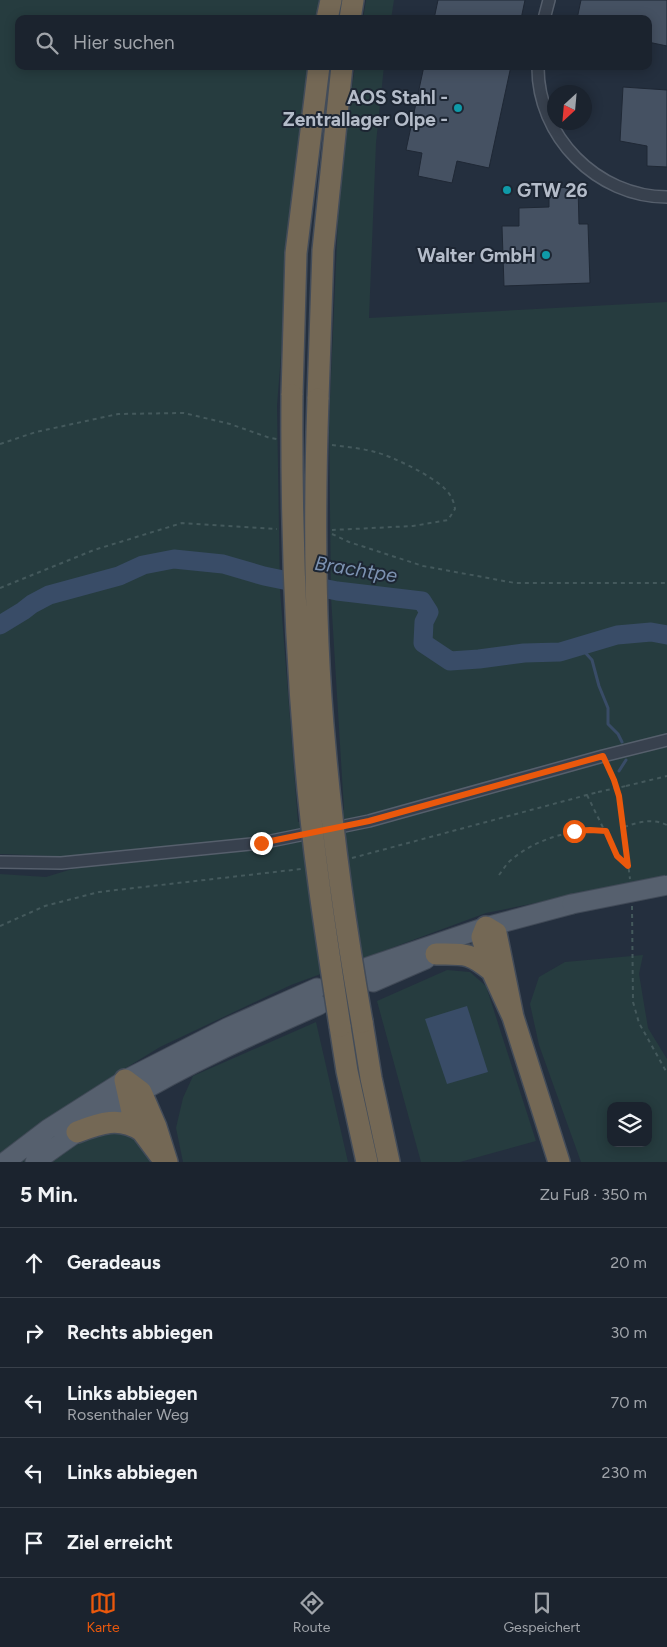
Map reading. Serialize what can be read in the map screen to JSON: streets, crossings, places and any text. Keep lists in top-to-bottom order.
{
  "water": ["Brachtpe"],
  "places": ["AOS Stahl - Zentrallager Olpe -", "GTW 26", "Walter GmbH"],
  "north": "bottom left",
  "page": {
    "search": "Hier suchen",
    "heading": ["5 Min.", "Zu Fuß · 350 m"],
    "list": [
      ["Geradeaus", "20 m"],
      ["Rechts abbiegen", "30 m"],
      ["Links abbiegen", "Rosenthaler Weg", "70 m"],
      ["Links abbiegen", "230 m"],
      "Ziel erreicht"
    ],
    "nav": ["Karte", "Route", "Gespeichert"]
  }
}
